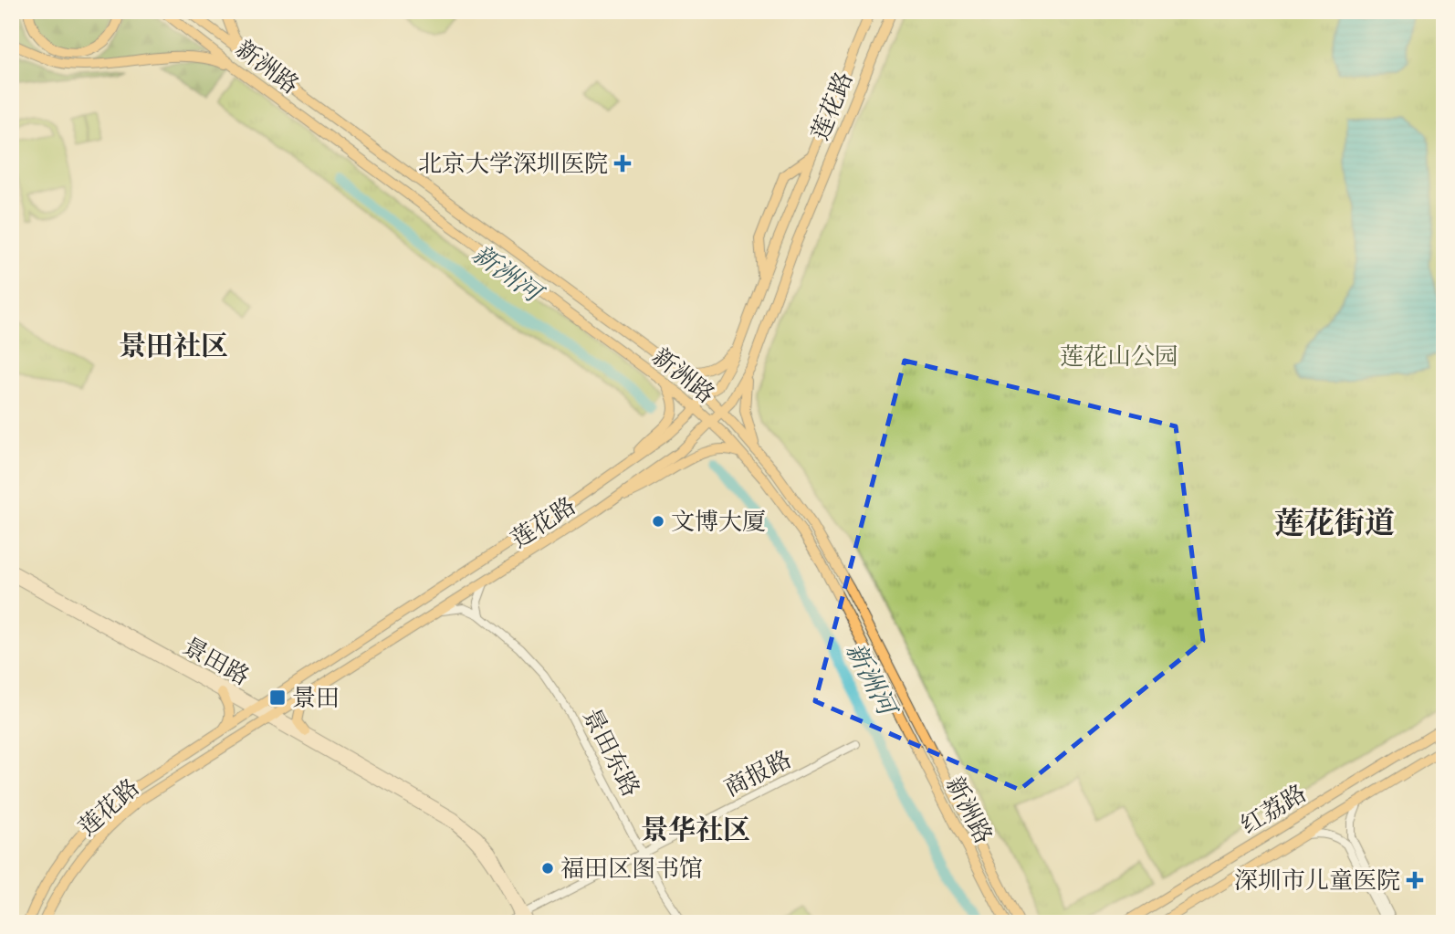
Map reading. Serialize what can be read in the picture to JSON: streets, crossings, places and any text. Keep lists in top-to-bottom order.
{
  "streets": {
    "main road": [
      "新洲路",
      "莲花路",
      "景田路",
      "红荔路"
    ],
    "street": ["景田东路", "商报路"]
  },
  "crossings": [
    ["新洲路", "莲花路"],
    ["莲花路", "景田路"],
    ["莲花路", "景田东路"],
    ["景田路", "商报路"],
    ["景田东路", "商报路"]
  ],
  "districts": ["景田社区", "莲花街道", "景华社区"],
  "water": ["新洲河"],
  "parks": ["莲花山公园"],
  "places": {
    "health": ["北京大学深圳医院", "深圳市儿童医院"],
    "other": ["文博大厦", "福田区图书馆"],
    "transit": ["景田"]
  }
}
